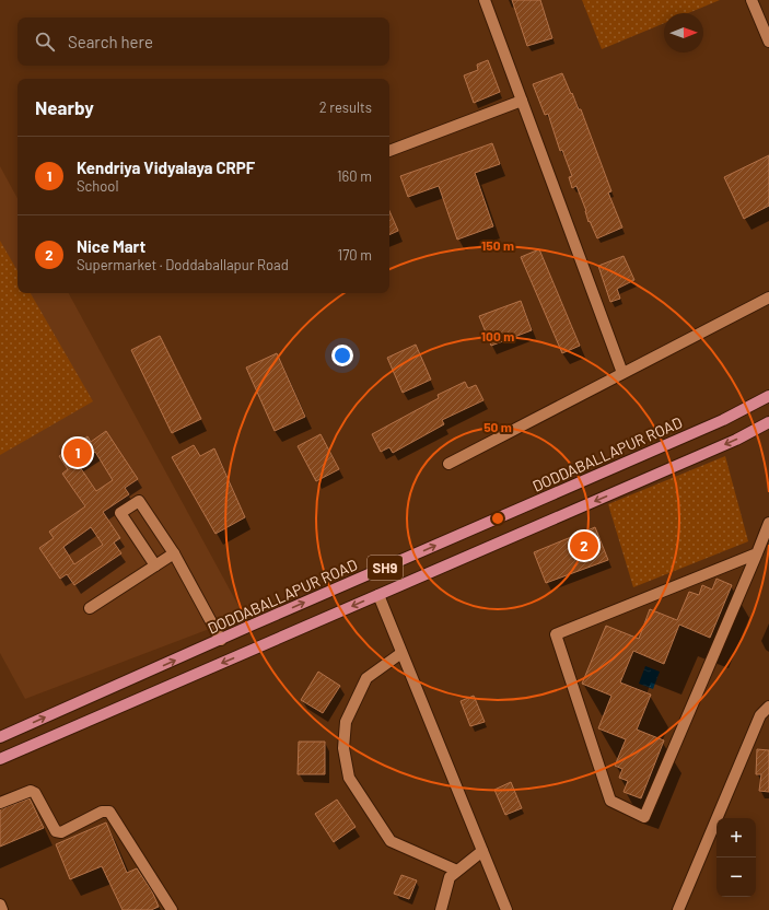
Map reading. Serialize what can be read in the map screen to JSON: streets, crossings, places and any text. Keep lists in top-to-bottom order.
{
  "streets": {
    "main road": ["DODDABALLAPUR ROAD", "SH9"]
  },
  "north": "right",
  "page": {
    "search": "Search here",
    "heading": ["Nearby", "2 results"],
    "list": [
      {
        "mark": "1",
        "name": "Kendriya Vidyalaya CRPF",
        "note": "School",
        "value": "160 m"
      },
      {
        "mark": "2",
        "name": "Nice Mart",
        "note": "Supermarket · Doddaballapur Road",
        "value": "170 m"
      }
    ],
    "pins": ["1", "2"],
    "map_buttons": ["+", "−"]
  },
  "rings": ["150 m", "100 m", "50 m"]
}
